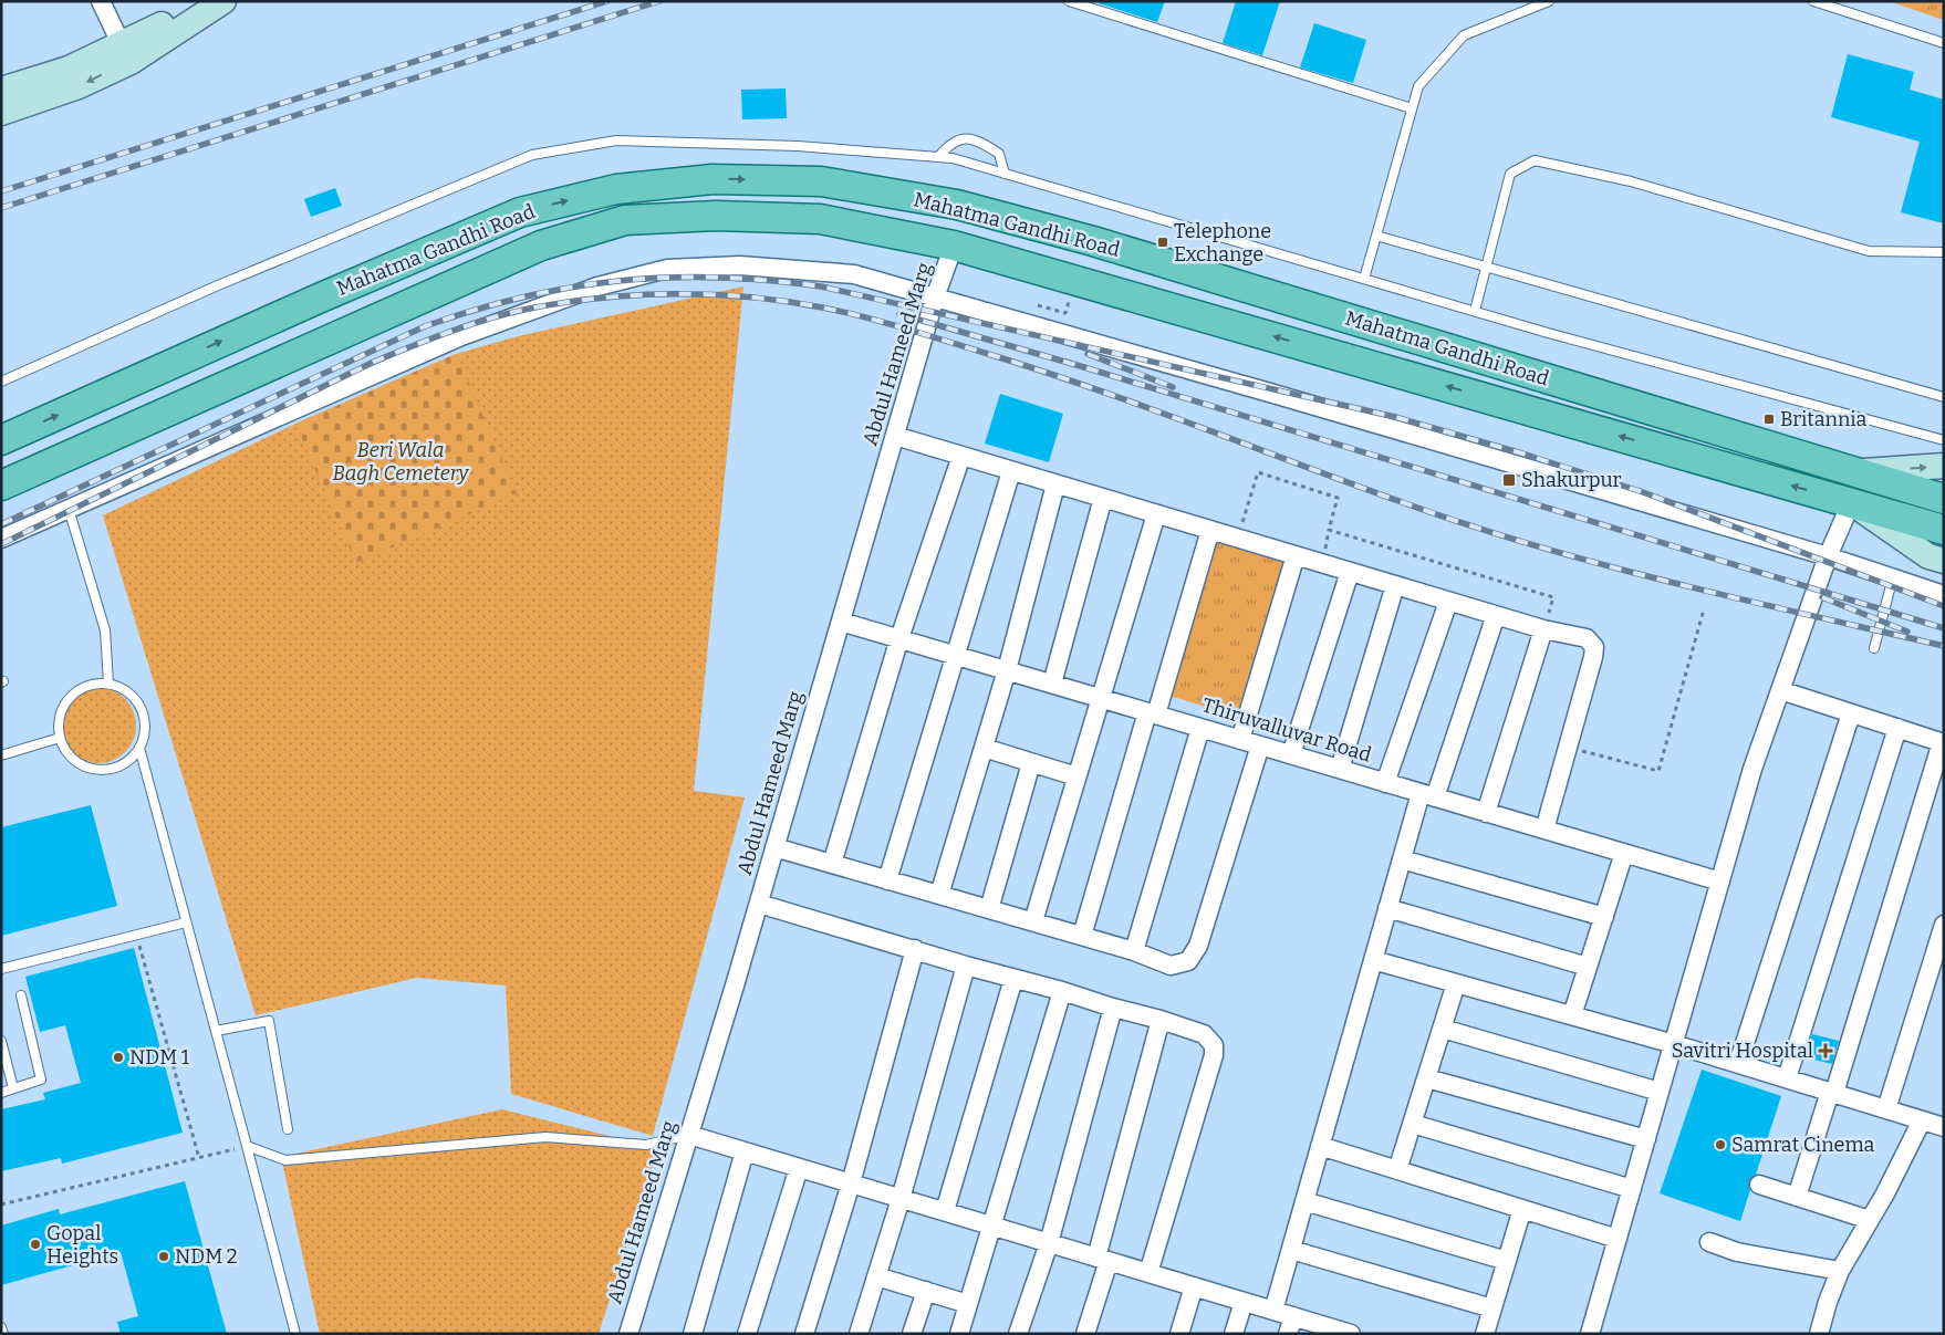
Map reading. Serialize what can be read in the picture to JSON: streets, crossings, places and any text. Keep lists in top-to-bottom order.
{
  "streets": {
    "main road": ["Mahatma Gandhi Road"],
    "street": ["Abdul Hameed Marg", "Thiruvalluvar Road"]
  },
  "crossings": [
    ["Mahatma Gandhi Road", "Abdul Hameed Marg"],
    ["Abdul Hameed Marg", "Thiruvalluvar Road"]
  ],
  "parks": ["Beri Wala Bagh Cemetery"],
  "places": {
    "transit": ["Telephone Exchange", "Britannia", "Shakurpur"],
    "health": ["Savitri Hospital"],
    "other": [
      "NDM 1",
      "Samrat Cinema",
      "Gopal Heights",
      "NDM 2"
    ]
  }
}
